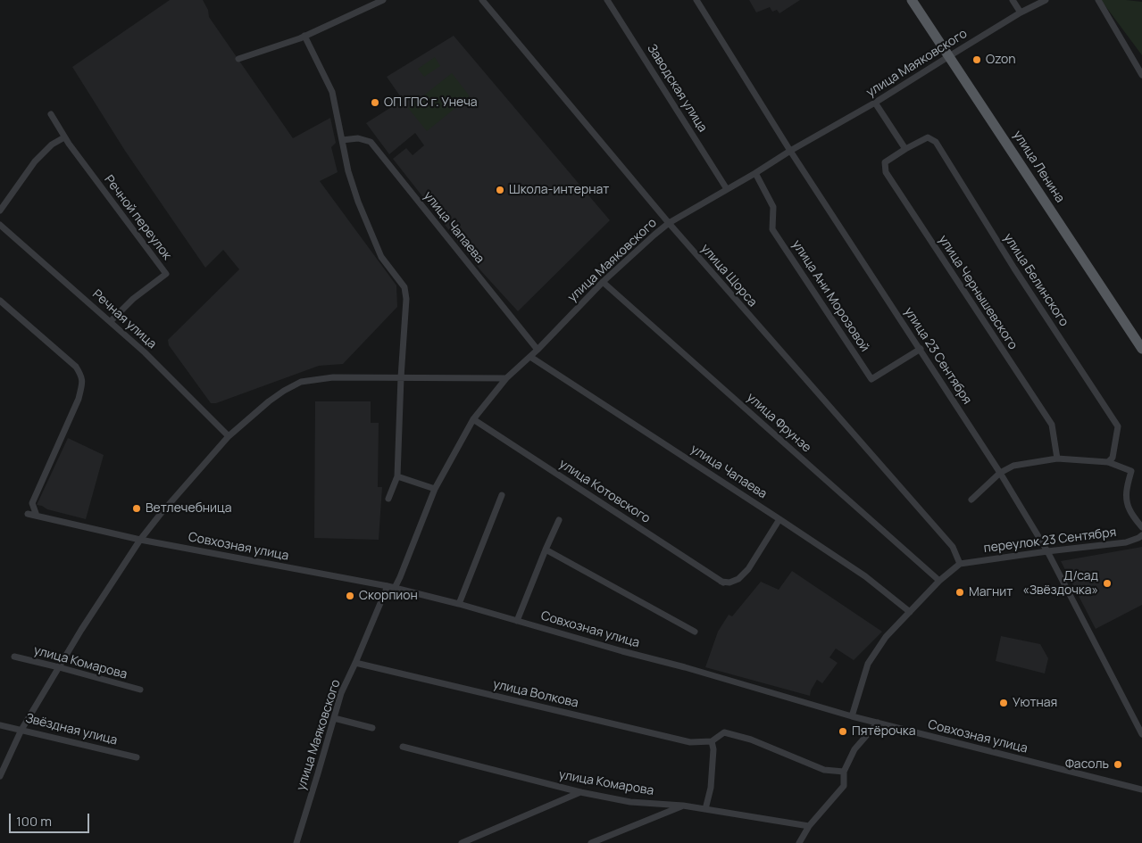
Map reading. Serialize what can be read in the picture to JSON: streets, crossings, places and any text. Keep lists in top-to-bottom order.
{
  "streets": {
    "main road": ["улица Ленина"],
    "street": [
      "улица Маяковского",
      "Заводская улица",
      "Речной переулок",
      "улица Чапаева",
      "улица Щорса",
      "улица Белинского",
      "улица Чернышевского",
      "улица Ани Морозовой",
      "Речная улица",
      "улица 23 Сентября",
      "улица Фрунзе",
      "улица Котовского",
      "переулок 23 Сентября",
      "Совхозная улица",
      "улица Комарова",
      "улица Волкова",
      "Звёздная улица"
    ]
  },
  "crossings": [
    ["улица Маяковского", "Заводская улица"],
    ["улица Маяковского", "улица Ленина"],
    ["улица Маяковского", "улица Чапаева"],
    ["улица Маяковского", "улица Щорса"],
    ["улица Маяковского", "улица Ани Морозовой"],
    ["улица Маяковского", "улица 23 Сентября"],
    ["улица Маяковского", "улица Фрунзе"],
    ["улица Маяковского", "улица Котовского"],
    ["улица Маяковского", "Совхозная улица"],
    ["улица Маяковского", "улица Волкова"],
    ["Речной переулок", "Речная улица"],
    ["улица Чапаева", "улица Котовского"],
    ["улица Щорса", "переулок 23 Сентября"],
    ["улица Белинского", "улица Чернышевского"],
    ["улица Ани Морозовой", "улица 23 Сентября"],
    ["улица 23 Сентября", "переулок 23 Сентября"]
  ],
  "places": [
    "Ozon",
    "ОП ГПС г. Унеча",
    "Школа-интернат",
    "Ветлечебница",
    "Д/сад «Звёздочка»",
    "Магнит",
    "Скорпион",
    "Уютная",
    "Пятёрочка",
    "Фасоль"
  ],
  "scale_bar": "100 m"
}
